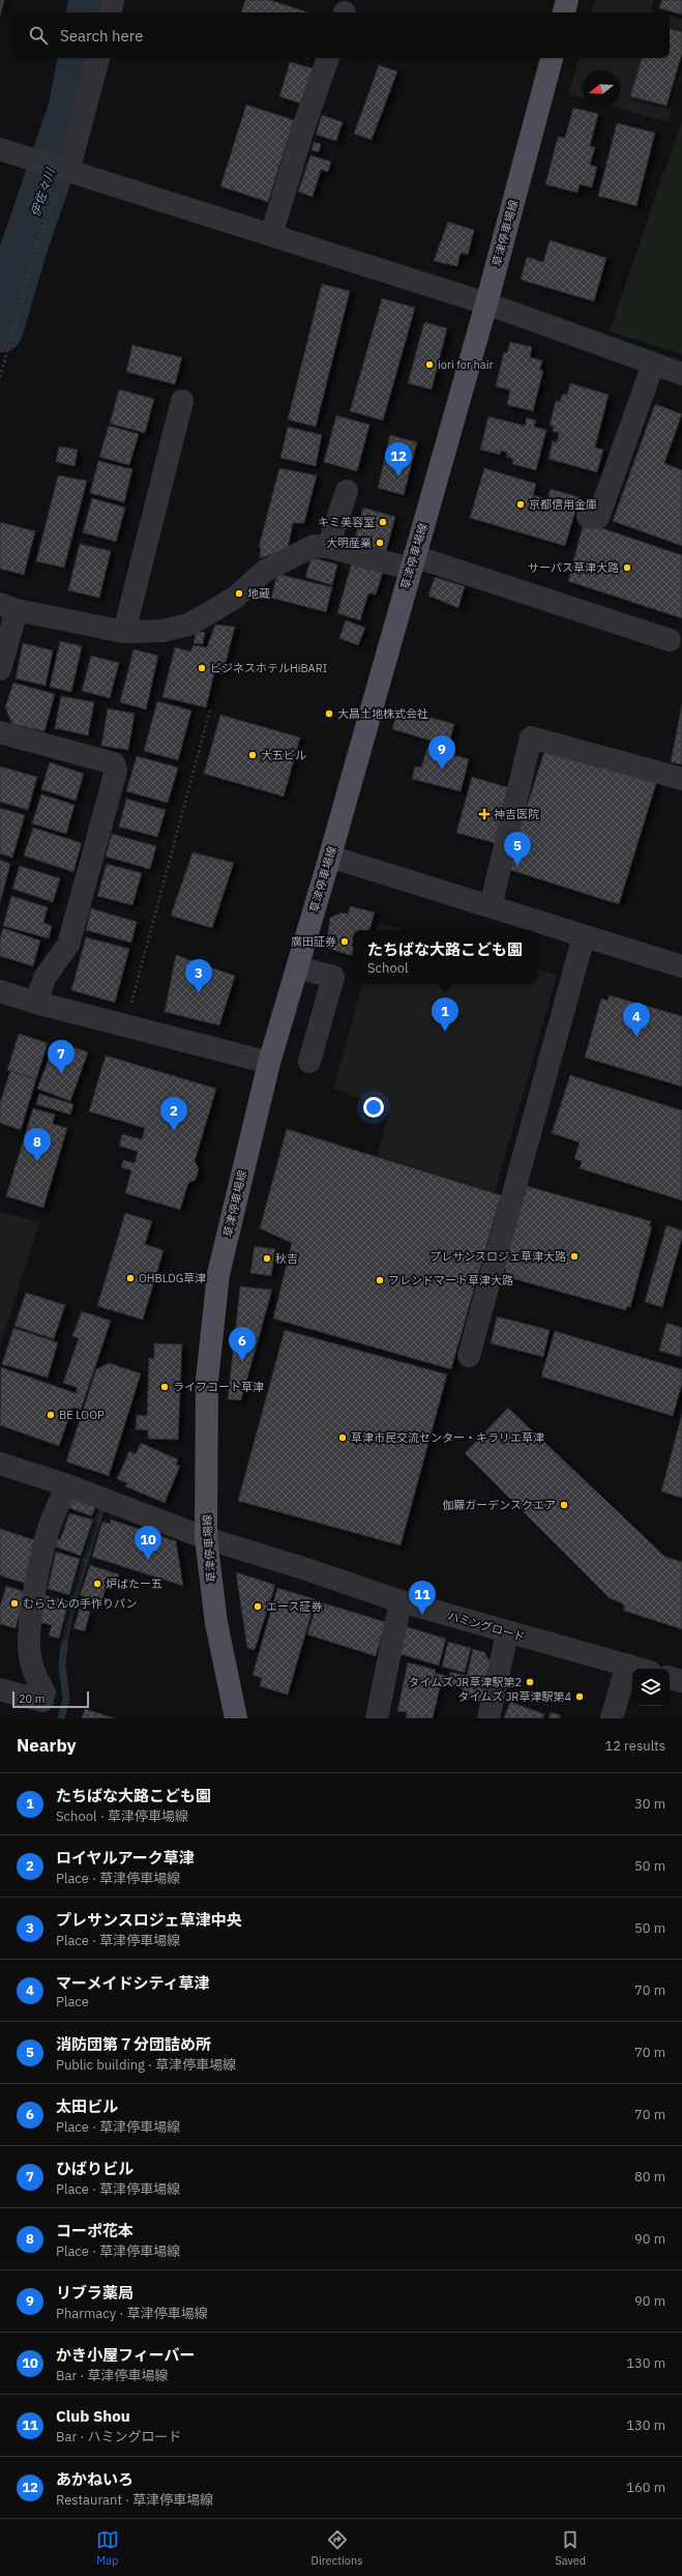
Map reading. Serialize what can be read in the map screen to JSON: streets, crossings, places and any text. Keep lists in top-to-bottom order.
{
  "streets": {
    "main road": ["草津停車場線"],
    "street": ["ハミングロード"]
  },
  "crossings": [
    ["草津停車場線", "ハミングロード"]
  ],
  "water": ["伊佐々川"],
  "places": {
    "other": [
      "iori for hair",
      "京都信用金庫",
      "キミ美容室",
      "大明産業",
      "サーパス草津大路",
      "地蔵",
      "ビジネスホテルHiBARI",
      "大昌土地株式会社",
      "大五ビル",
      "廣田証券",
      "プレサンスロジェ草津大路",
      "秋吉",
      "OHBLDG草津",
      "フレンドマート草津大路",
      "ライフコート草津",
      "BE LOOP",
      "草津市民交流センター・キラリエ草津",
      "伽羅ガーデンスクエア",
      "炉ばたー五",
      "むらさんの手作りパン",
      "エース証券",
      "タイムズ JR草津駅第2",
      "タイムズ JR草津駅第4"
    ],
    "health": ["神吉医院"]
  },
  "scale_bar": "20 m",
  "north": "left",
  "page": {
    "search": "Search here",
    "pins": [
      "12",
      "9",
      "5",
      "3",
      "1",
      "4",
      "7",
      "2",
      "8",
      "6",
      "10",
      "11"
    ],
    "popup": ["たちばな大路こども園", "School"],
    "scale": "20 m",
    "heading": ["Nearby", "12 results"],
    "list": [
      {
        "mark": "1",
        "name": "たちばな大路こども園",
        "note": "School · 草津停車場線",
        "value": "30 m"
      },
      {
        "mark": "2",
        "name": "ロイヤルアーク草津",
        "note": "Place · 草津停車場線",
        "value": "50 m"
      },
      {
        "mark": "3",
        "name": "プレサンスロジェ草津中央",
        "note": "Place · 草津停車場線",
        "value": "50 m"
      },
      {
        "mark": "4",
        "name": "マーメイドシティ草津",
        "note": "Place",
        "value": "70 m"
      },
      {
        "mark": "5",
        "name": "消防団第７分団詰め所",
        "note": "Public building · 草津停車場線",
        "value": "70 m"
      },
      {
        "mark": "6",
        "name": "太田ビル",
        "note": "Place · 草津停車場線",
        "value": "70 m"
      },
      {
        "mark": "7",
        "name": "ひばりビル",
        "note": "Place · 草津停車場線",
        "value": "80 m"
      },
      {
        "mark": "8",
        "name": "コーポ花本",
        "note": "Place · 草津停車場線",
        "value": "90 m"
      },
      {
        "mark": "9",
        "name": "リブラ薬局",
        "note": "Pharmacy · 草津停車場線",
        "value": "90 m"
      },
      {
        "mark": "10",
        "name": "かき小屋フィーバー",
        "note": "Bar · 草津停車場線",
        "value": "130 m"
      },
      {
        "mark": "11",
        "name": "Club Shou",
        "note": "Bar · ハミングロード",
        "value": "130 m"
      },
      {
        "mark": "12",
        "name": "あかねいろ",
        "note": "Restaurant · 草津停車場線",
        "value": "160 m"
      }
    ],
    "nav": ["Map", "Directions", "Saved"]
  }
}
